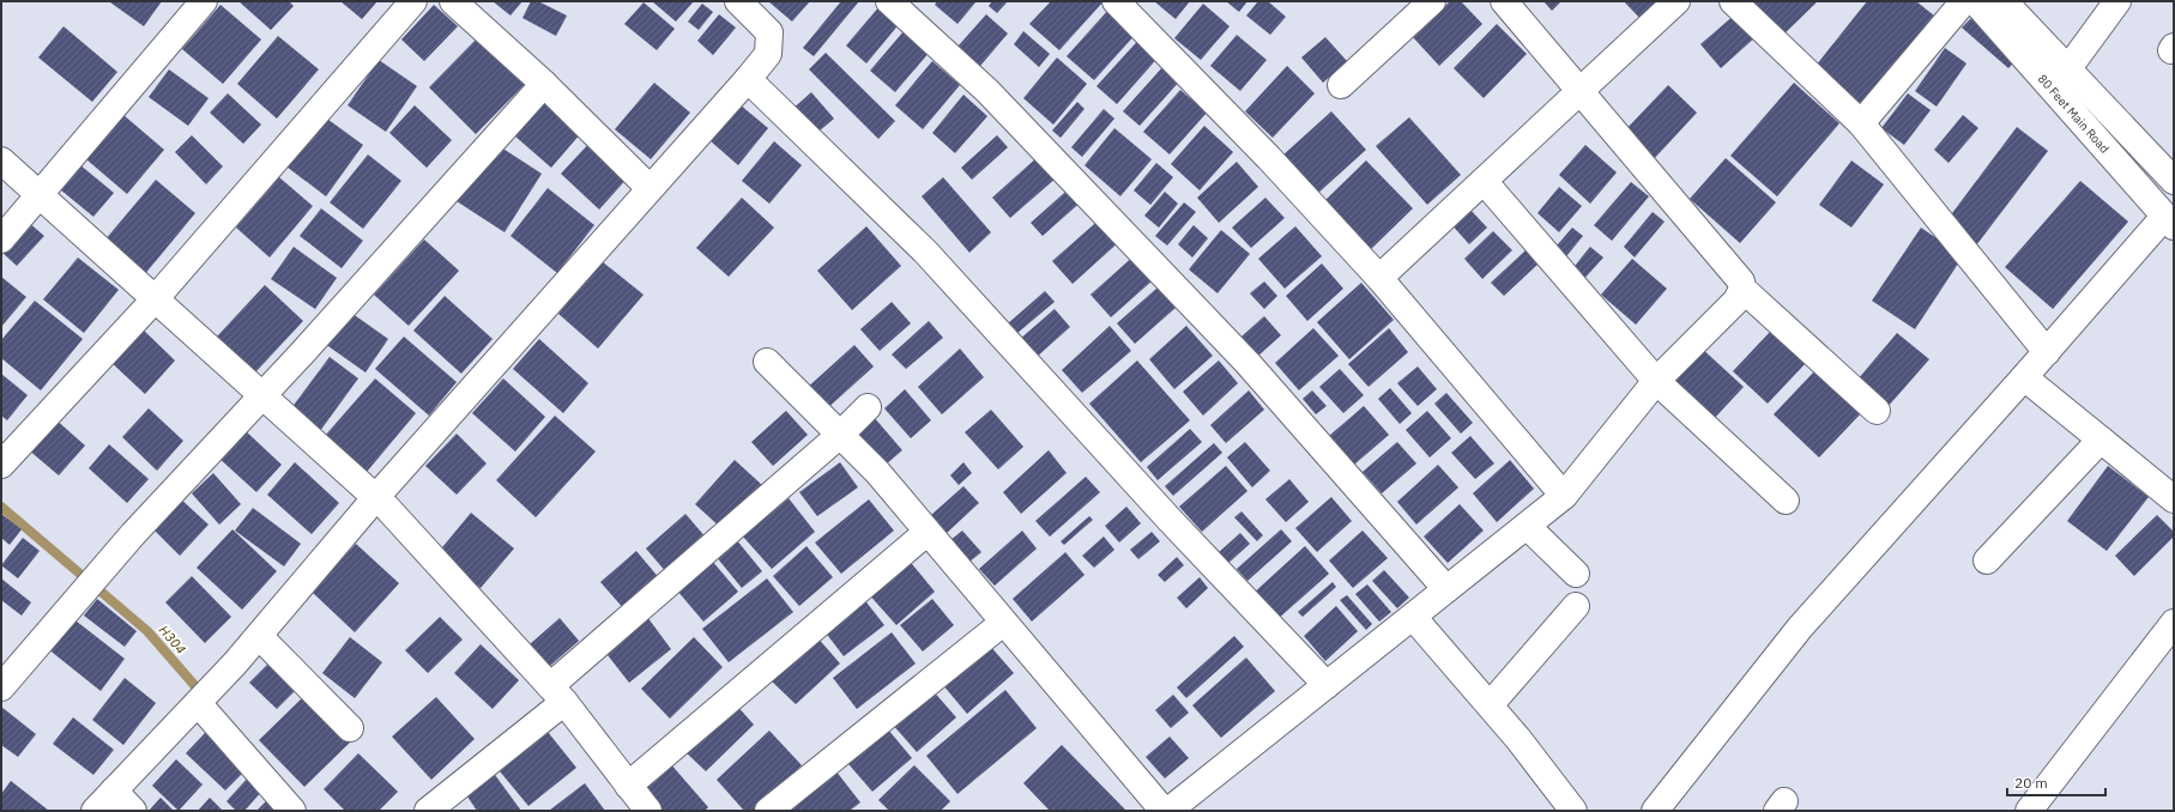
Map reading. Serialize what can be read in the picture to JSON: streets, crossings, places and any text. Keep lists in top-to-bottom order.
{
  "streets": {
    "street": ["80 Feet Main Road"]
  },
  "water": ["H304"],
  "scale_bar": "20 m"
}
